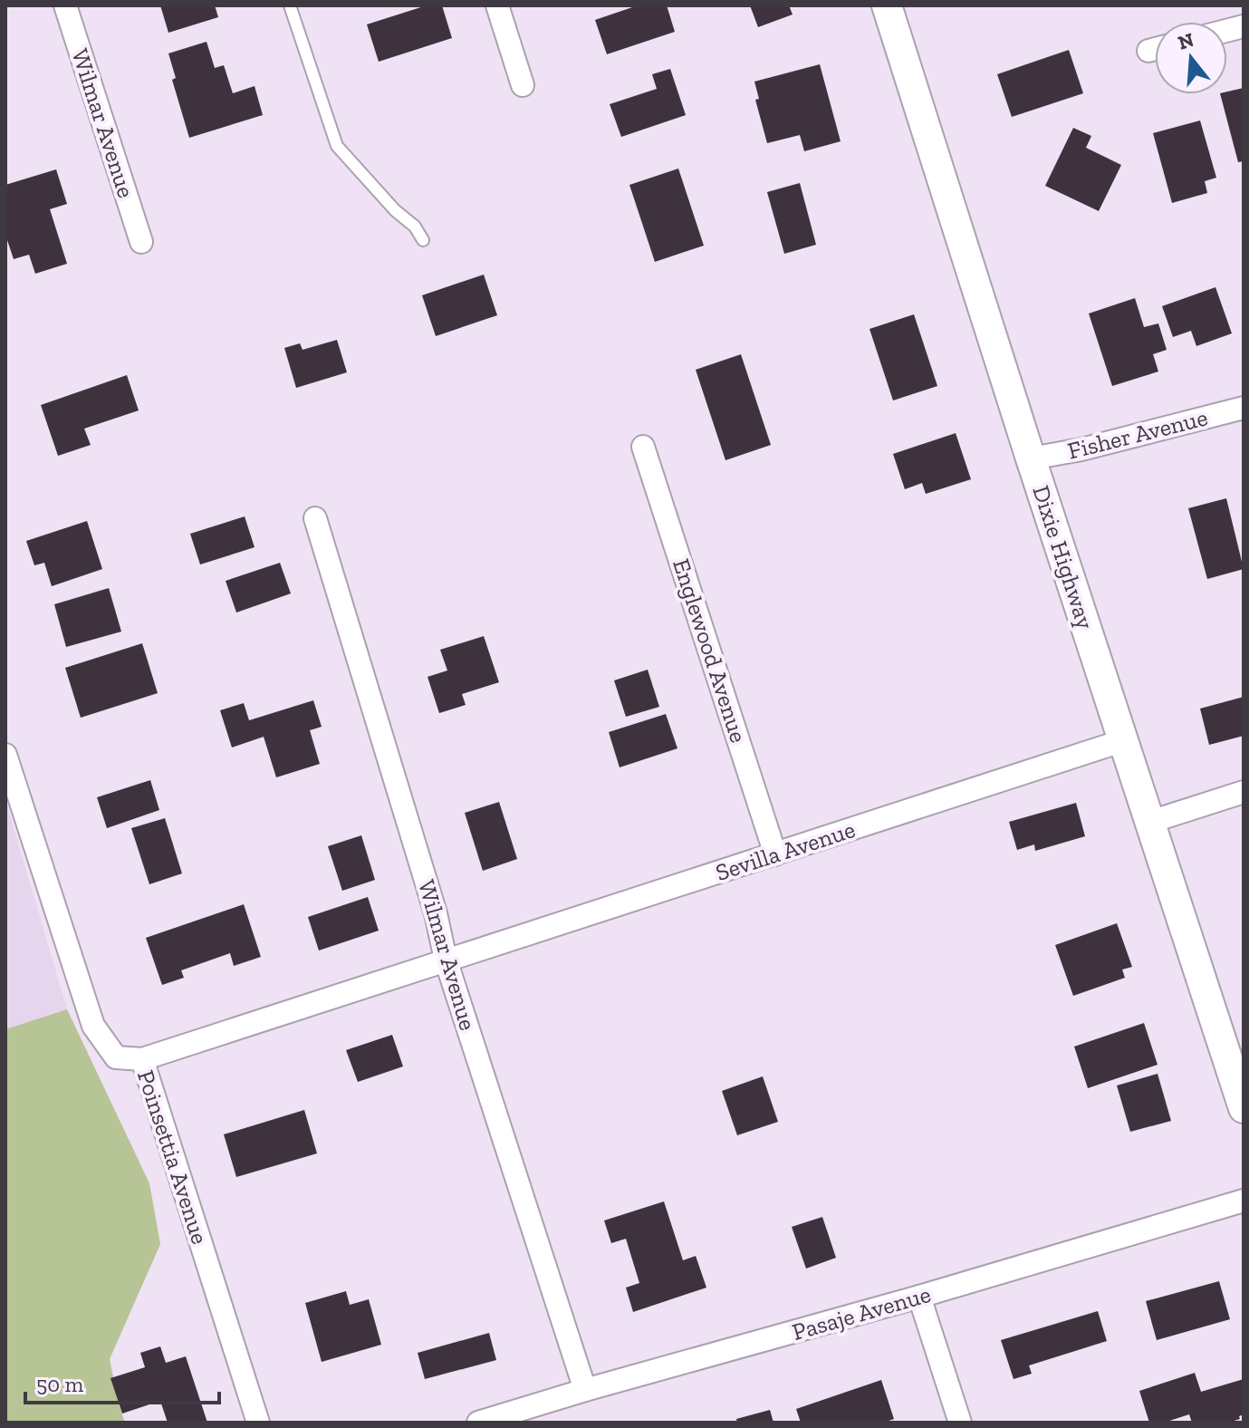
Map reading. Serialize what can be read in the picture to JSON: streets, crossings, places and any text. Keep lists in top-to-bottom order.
{
  "streets": {
    "street": [
      "Wilmar Avenue",
      "Fisher Avenue",
      "Dixie Highway",
      "Englewood Avenue",
      "Sevilla Avenue",
      "Poinsettia Avenue",
      "Pasaje Avenue"
    ]
  },
  "crossings": [
    ["Wilmar Avenue", "Sevilla Avenue"],
    ["Wilmar Avenue", "Pasaje Avenue"],
    ["Fisher Avenue", "Dixie Highway"],
    ["Dixie Highway", "Sevilla Avenue"],
    ["Englewood Avenue", "Sevilla Avenue"]
  ],
  "scale_bar": "50 m",
  "north": "top"
}
